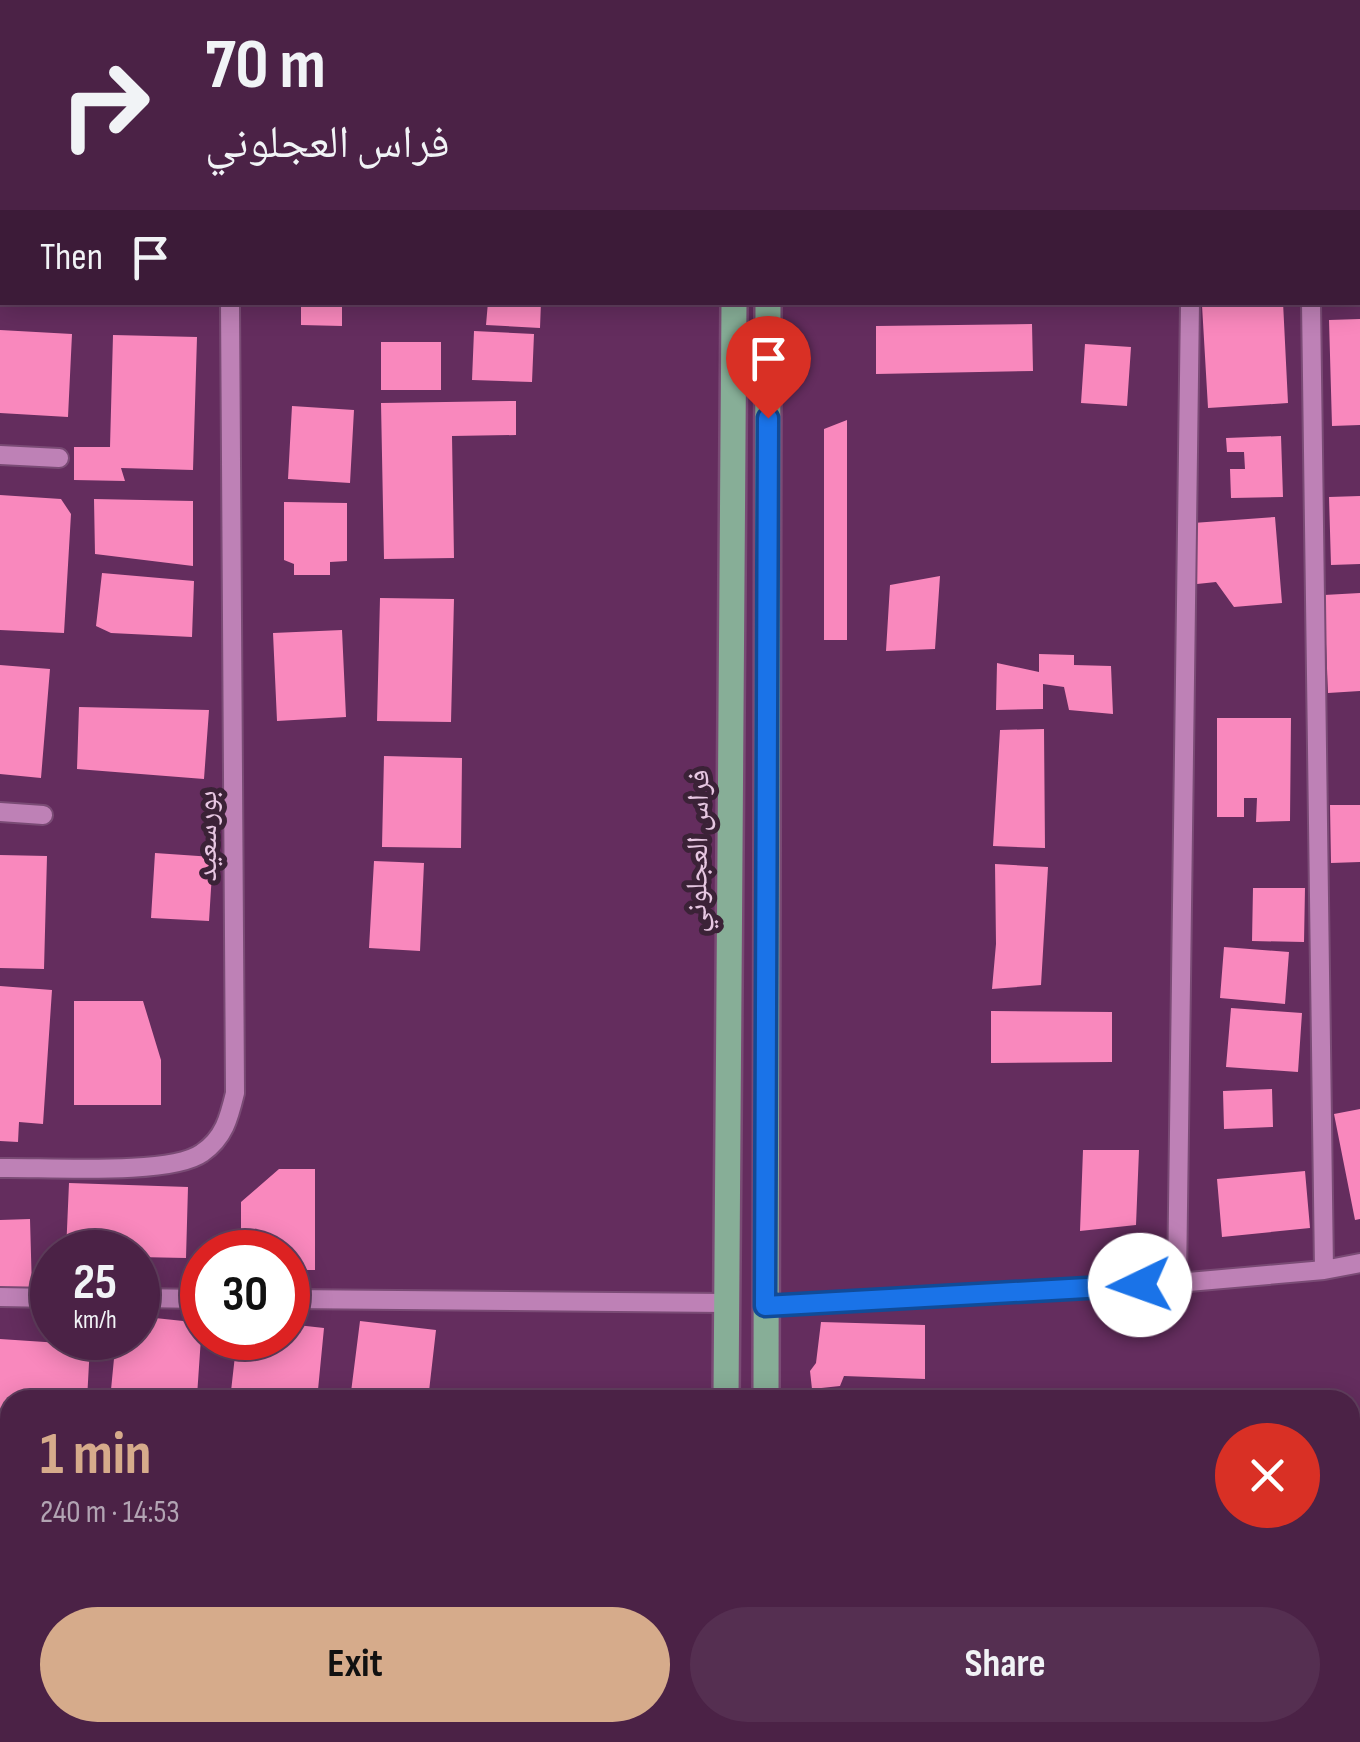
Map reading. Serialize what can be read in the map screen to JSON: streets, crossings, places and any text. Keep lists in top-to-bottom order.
{
  "streets": {
    "main road": ["فراس العجلوني"],
    "street": ["بورسعيد"]
  },
  "page": {
    "turn": ["70 m", "فراس العجلوني"],
    "then": "Then",
    "speed": "25 km/h",
    "limit": "30",
    "heading": ["1 min", "240 m · 14:53"],
    "buttons": ["Exit", "Share"]
  }
}
